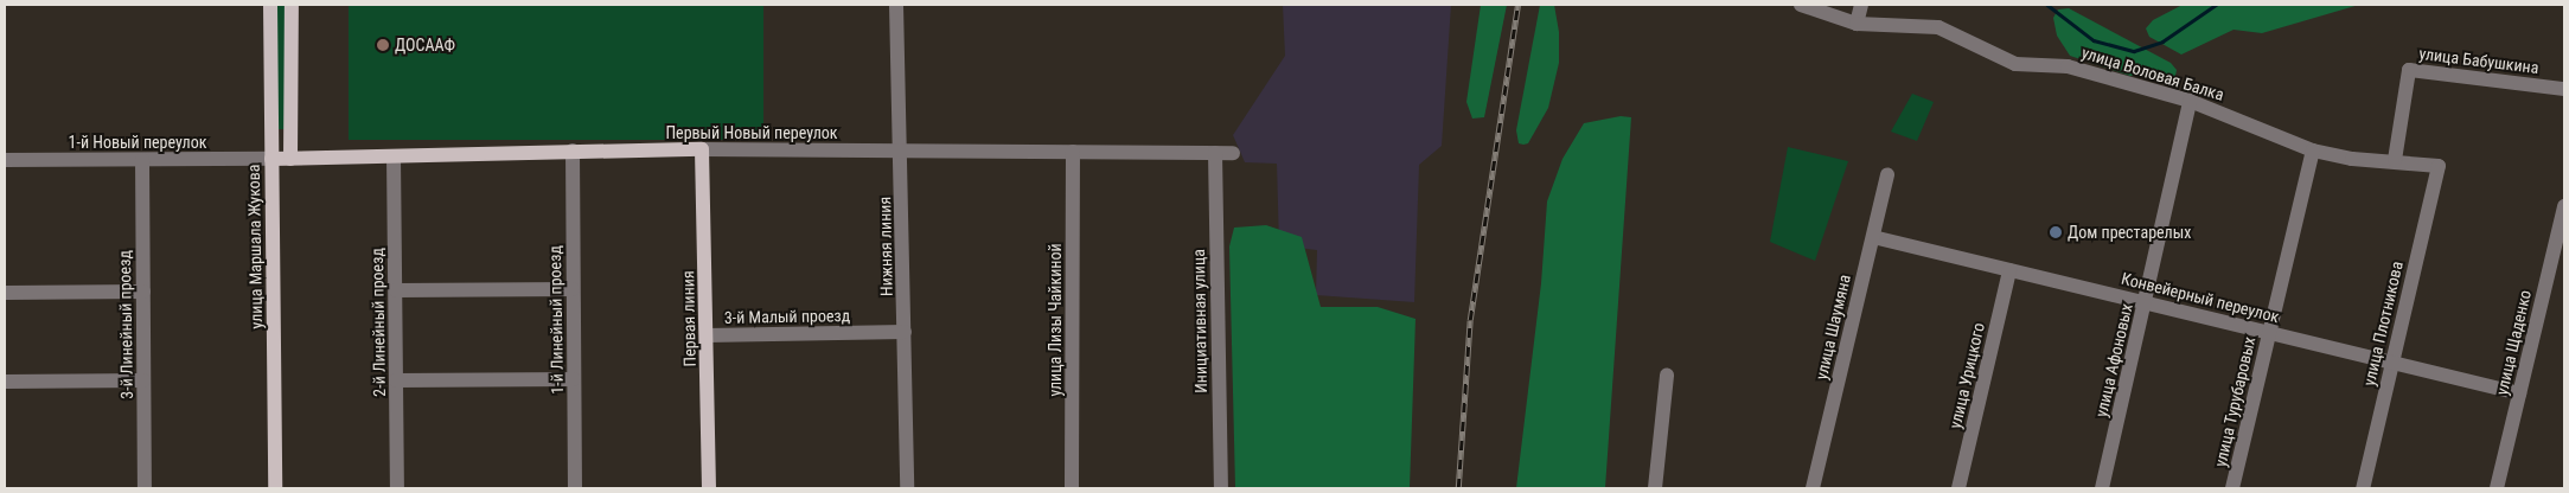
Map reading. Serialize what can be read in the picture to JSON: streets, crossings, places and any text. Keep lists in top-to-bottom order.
{
  "streets": {
    "main road": ["Первый Новый переулок", "улица Маршала Жукова", "Первая линия"],
    "street": [
      "улица Бабушкина",
      "улица Воловая Балка",
      "1-й Новый переулок",
      "Нижняя линия",
      "Конвейерный переулок",
      "3-й Малый проезд",
      "1-й Линейный проезд",
      "улица Лизы Чайкиной",
      "Инициативная улица",
      "2-й Линейный проезд",
      "улица Плотникова",
      "3-й Линейный проезд",
      "улица Шаумяна",
      "улица Щаденко",
      "улица Афоновых",
      "улица Урицкого",
      "улица Турубаровых"
    ]
  },
  "crossings": [
    ["улица Бабушкина", "улица Воловая Балка"],
    ["улица Воловая Балка", "улица Плотникова"],
    ["улица Воловая Балка", "улица Афоновых"],
    ["улица Воловая Балка", "улица Турубаровых"],
    ["Первый Новый переулок", "1-й Новый переулок"],
    ["Первый Новый переулок", "улица Маршала Жукова"],
    ["Первый Новый переулок", "Нижняя линия"],
    ["Первый Новый переулок", "Первая линия"],
    ["Первый Новый переулок", "1-й Линейный проезд"],
    ["Первый Новый переулок", "улица Лизы Чайкиной"],
    ["Первый Новый переулок", "Инициативная улица"],
    ["Первый Новый переулок", "2-й Линейный проезд"],
    ["1-й Новый переулок", "улица Маршала Жукова"],
    ["1-й Новый переулок", "3-й Линейный проезд"],
    ["Нижняя линия", "3-й Малый проезд"],
    ["Конвейерный переулок", "улица Плотникова"],
    ["Конвейерный переулок", "улица Шаумяна"],
    ["Конвейерный переулок", "улица Щаденко"],
    ["Конвейерный переулок", "улица Афоновых"],
    ["Конвейерный переулок", "улица Урицкого"],
    ["Конвейерный переулок", "улица Турубаровых"],
    ["3-й Малый проезд", "Первая линия"]
  ],
  "places": ["ДОСААФ", "Дом престарелых"]
}
